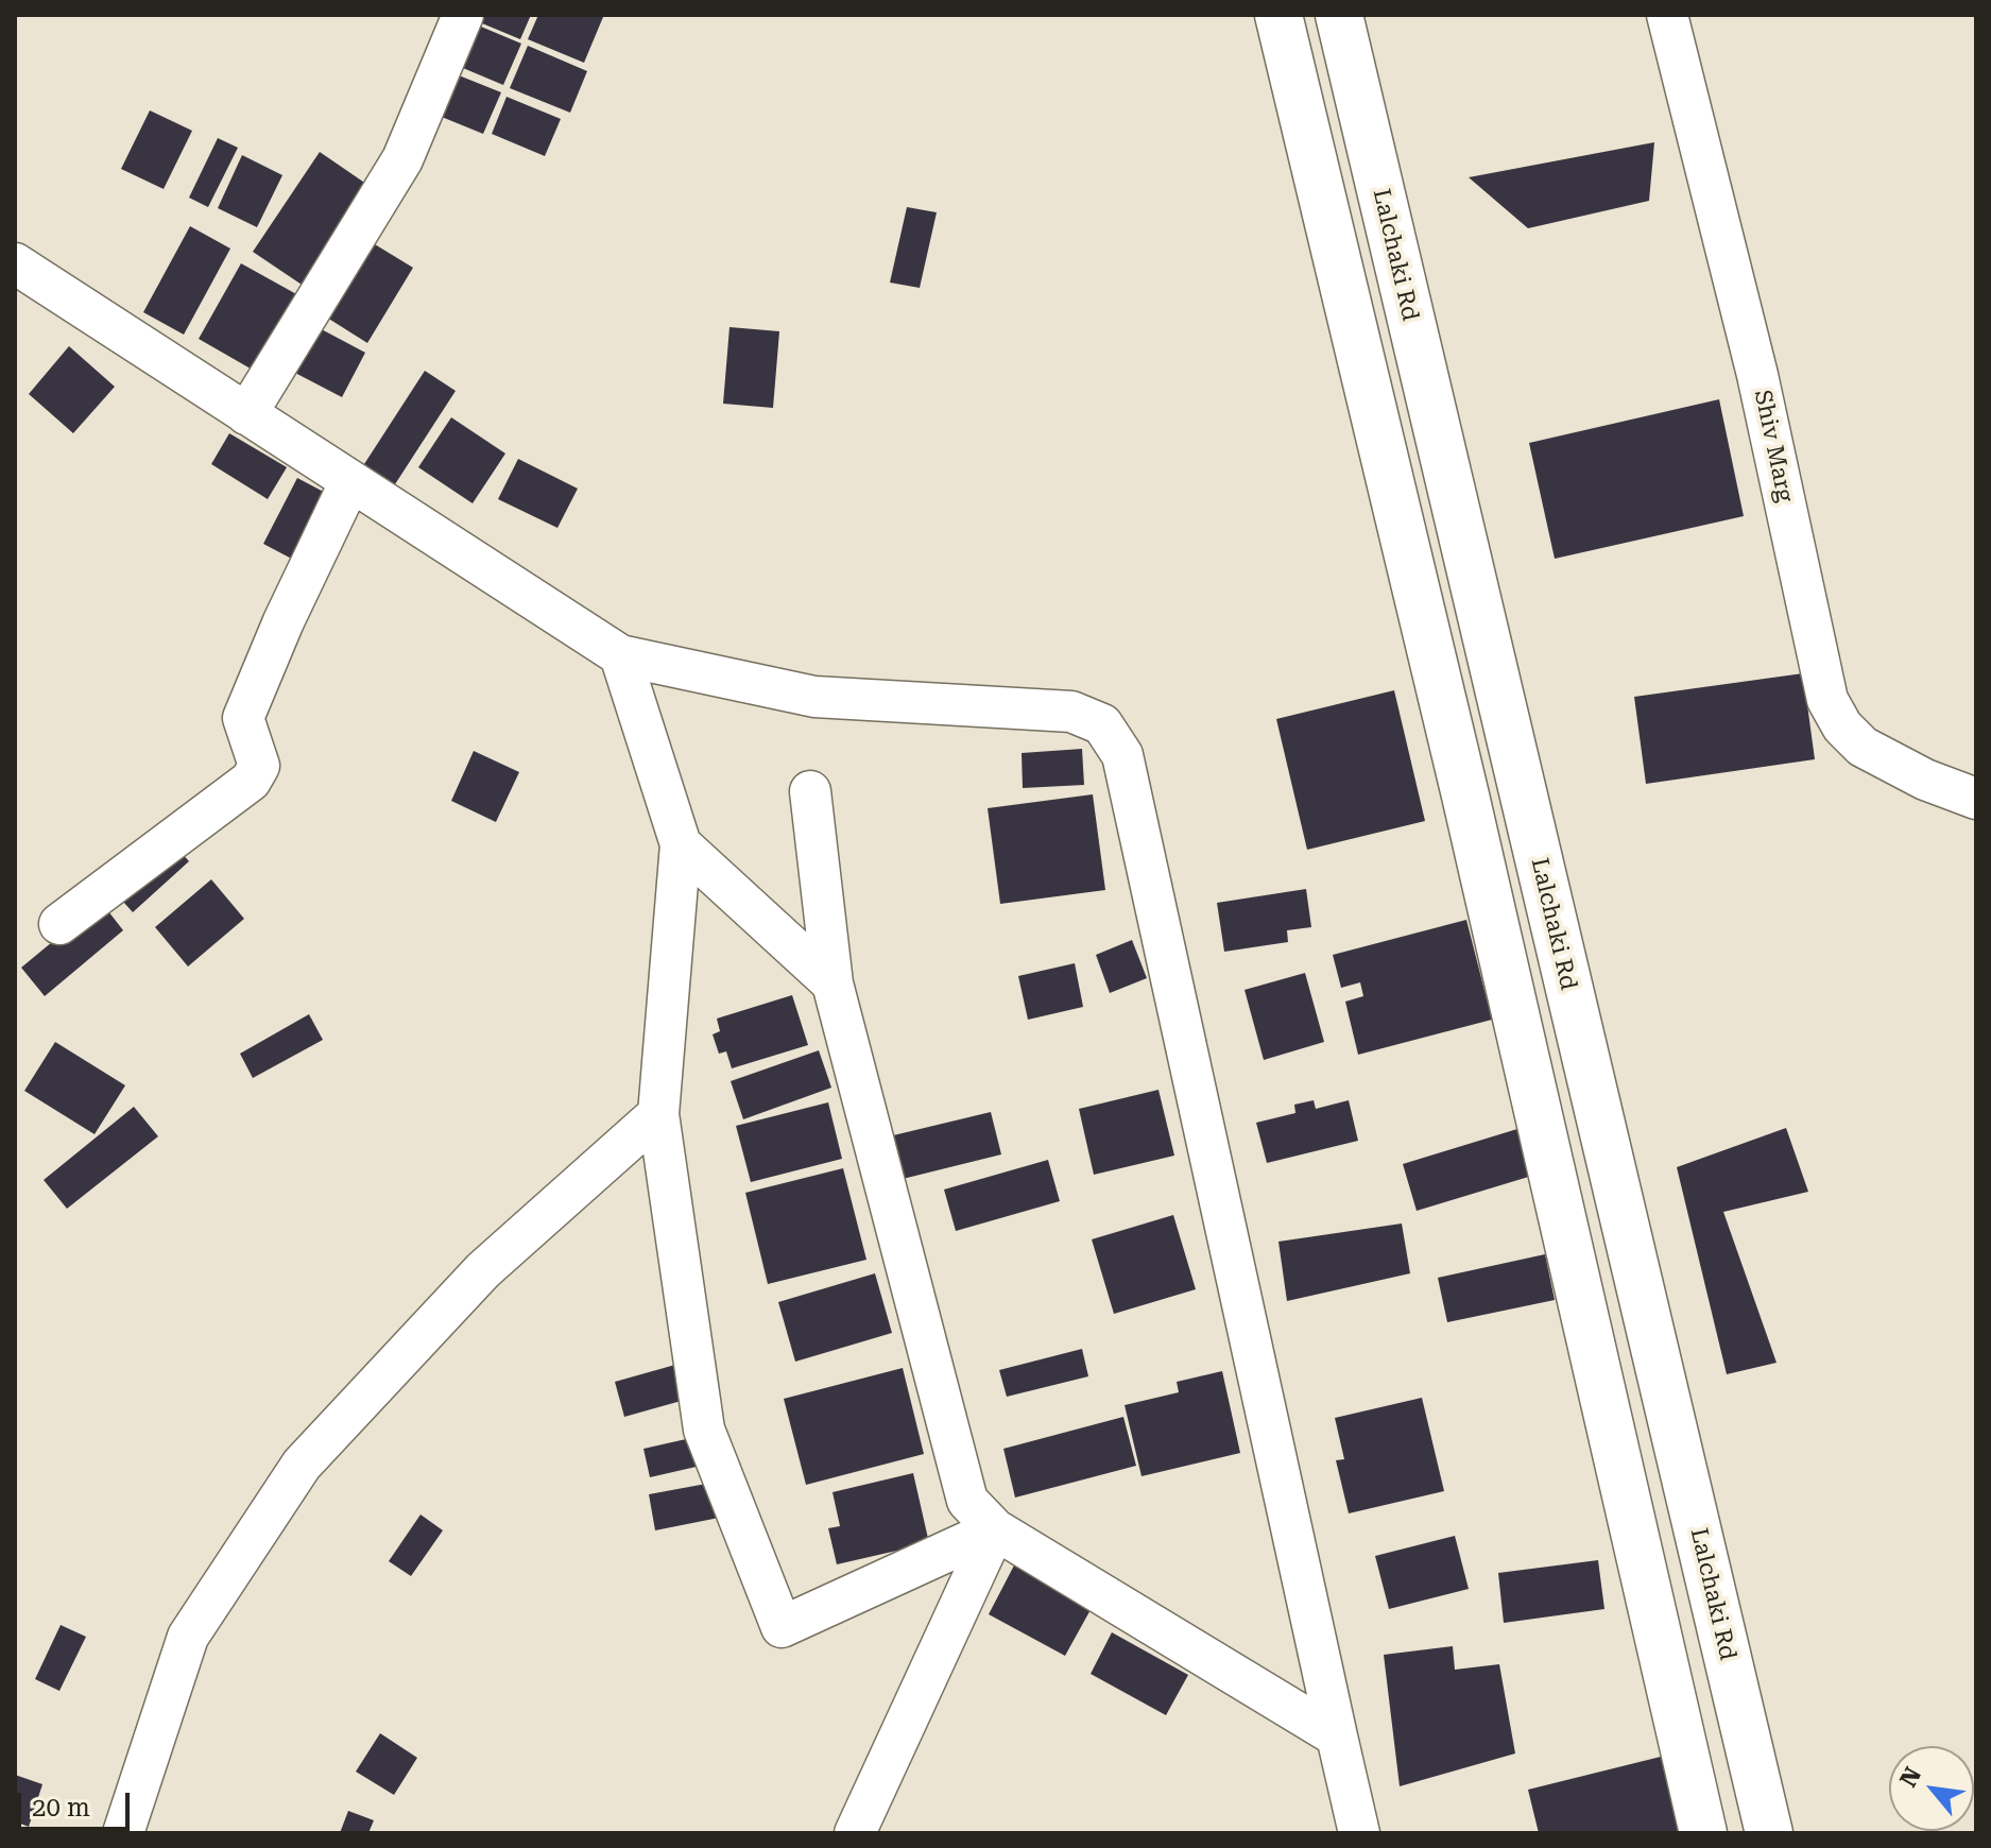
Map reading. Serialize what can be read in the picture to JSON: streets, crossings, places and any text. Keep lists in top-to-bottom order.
{
  "streets": {
    "main road": ["Lalchaki Rd"],
    "street": ["Shiv Marg"]
  },
  "scale_bar": "20 m",
  "north": "top left"
}
